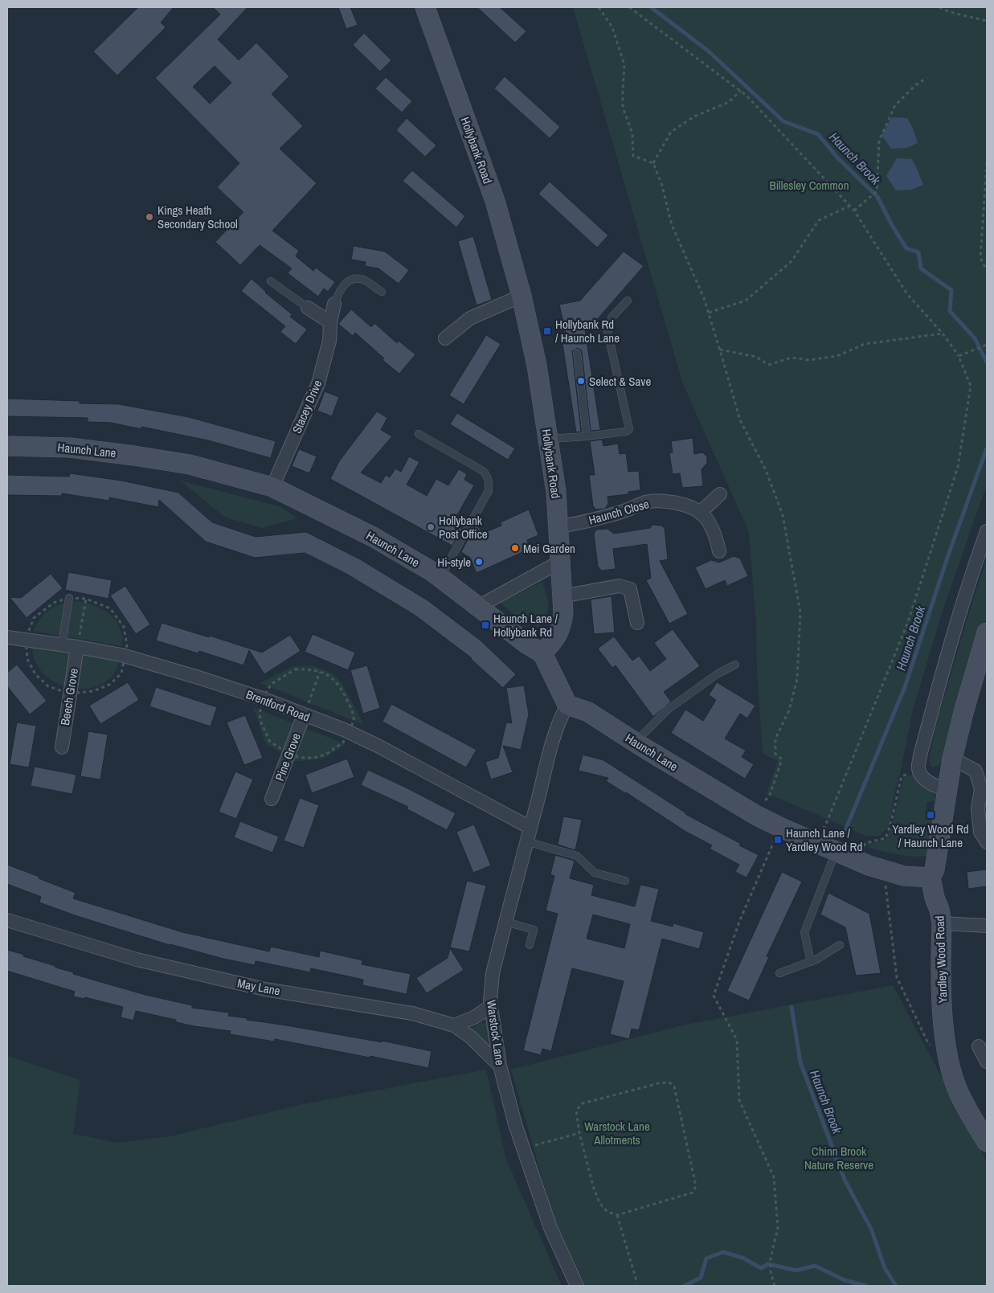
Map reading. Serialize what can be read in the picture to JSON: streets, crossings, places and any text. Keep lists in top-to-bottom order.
{
  "streets": {
    "street": [
      "Hollybank Road",
      "Stacey Drive",
      "Haunch Lane",
      "Haunch Close",
      "Beech Grove",
      "Brentford Road",
      "Pine Grove",
      "Yardley Wood Road",
      "May Lane",
      "Warstock Lane"
    ]
  },
  "crossings": [
    ["Hollybank Road", "Haunch Lane"],
    ["Hollybank Road", "Haunch Close"],
    ["Stacey Drive", "Haunch Lane"],
    ["Haunch Lane", "Yardley Wood Road"],
    ["Haunch Lane", "Warstock Lane"],
    ["Beech Grove", "Brentford Road"],
    ["Brentford Road", "Pine Grove"],
    ["Brentford Road", "Warstock Lane"],
    ["May Lane", "Warstock Lane"]
  ],
  "water": ["Haunch Brook"],
  "parks": ["Billesley Common", "Warstock Lane Allotments", "Chinn Brook Nature Reserve"],
  "places": {
    "other": [
      "Kings Heath Secondary School",
      "Select & Save",
      "Hollybank Post Office",
      "Mei Garden",
      "Hi-style"
    ],
    "transit": [
      "Hollybank Rd / Haunch Lane",
      "Haunch Lane / Hollybank Rd",
      "Yardley Wood Rd / Haunch Lane",
      "Haunch Lane / Yardley Wood Rd"
    ]
  }
}
